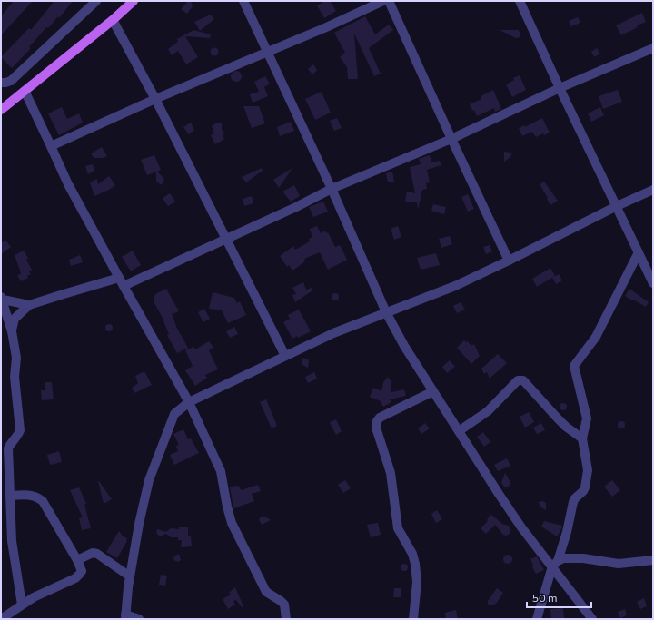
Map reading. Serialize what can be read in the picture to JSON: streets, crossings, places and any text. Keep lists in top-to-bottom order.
{
  "scale_bar": "50 m"
}
